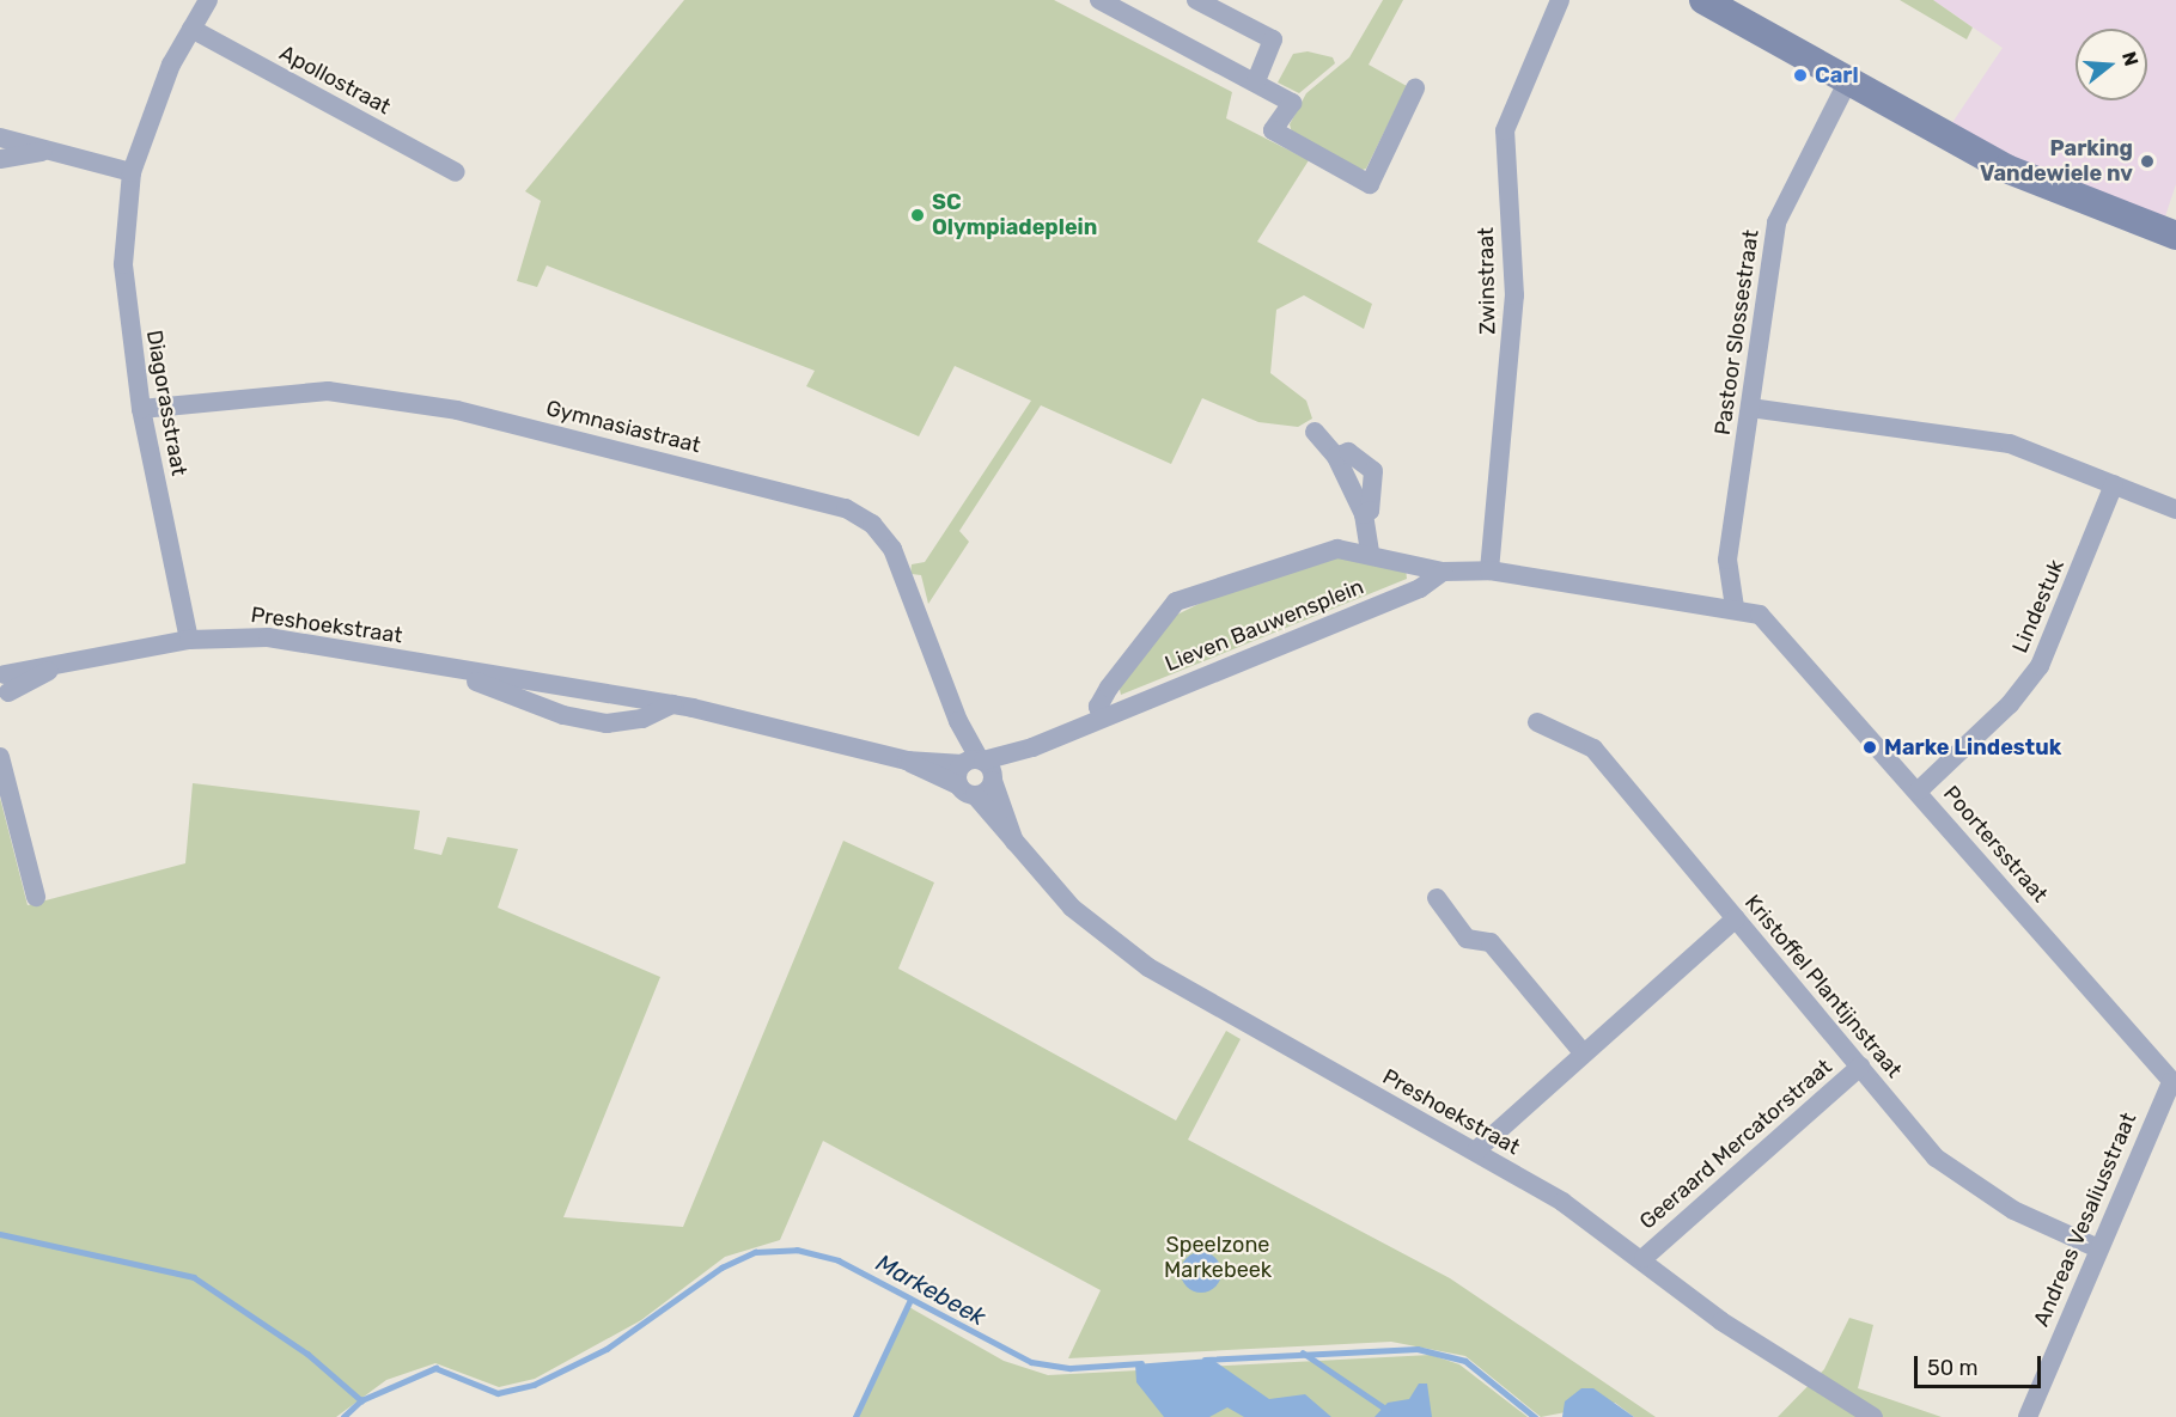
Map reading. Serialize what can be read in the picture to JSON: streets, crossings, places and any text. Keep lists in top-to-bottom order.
{
  "streets": {
    "street": [
      "Apollostraat",
      "Zwinstraat",
      "Pastoor Slossestraat",
      "Diagorasstraat",
      "Gymnasiastraat",
      "Lindestuk",
      "Preshoekstraat",
      "Lieven Bauwensplein",
      "Poortersstraat",
      "Kristoffel Plantijnstraat",
      "Geeraard Mercatorstraat",
      "Andreas Vesaliusstraat"
    ]
  },
  "crossings": [
    ["Apollostraat", "Diagorasstraat"],
    ["Zwinstraat", "Lieven Bauwensplein"],
    ["Zwinstraat", "Poortersstraat"],
    ["Pastoor Slossestraat", "Poortersstraat"],
    ["Diagorasstraat", "Gymnasiastraat"],
    ["Diagorasstraat", "Preshoekstraat"],
    ["Gymnasiastraat", "Preshoekstraat"],
    ["Gymnasiastraat", "Lieven Bauwensplein"],
    ["Lindestuk", "Poortersstraat"],
    ["Preshoekstraat", "Lieven Bauwensplein"],
    ["Preshoekstraat", "Geeraard Mercatorstraat"],
    ["Lieven Bauwensplein", "Poortersstraat"],
    ["Poortersstraat", "Andreas Vesaliusstraat"],
    ["Kristoffel Plantijnstraat", "Geeraard Mercatorstraat"],
    ["Kristoffel Plantijnstraat", "Andreas Vesaliusstraat"]
  ],
  "water": ["Markebeek"],
  "parks": ["Speelzone Markebeek"],
  "places": [
    "Carl",
    "Parking Vandewiele nv",
    "SC Olympiadeplein",
    "Marke Lindestuk"
  ],
  "scale_bar": "50 m",
  "north": "right"
}
